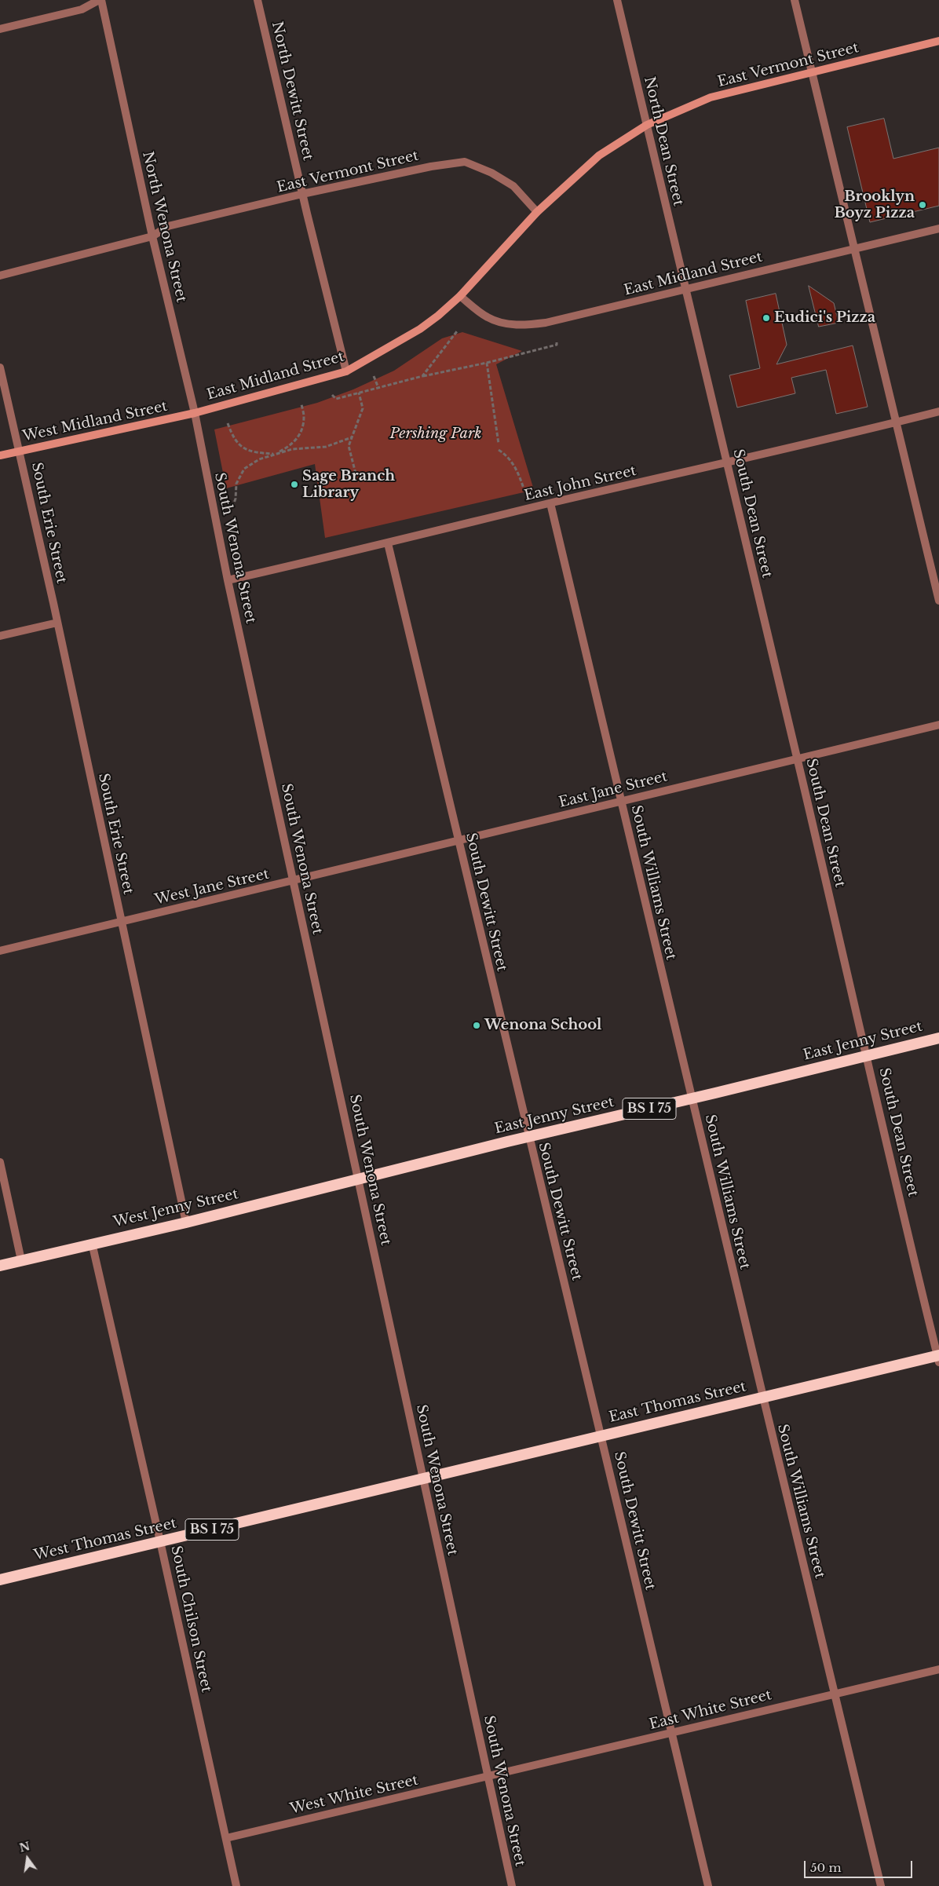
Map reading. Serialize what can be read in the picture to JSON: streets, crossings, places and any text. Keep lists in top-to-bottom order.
{
  "streets": {
    "highway": [
      "East Jenny Street",
      "BS I 75",
      "West Jenny Street",
      "East Thomas Street",
      "West Thomas Street"
    ],
    "main road": ["East Vermont Street", "East Midland Street", "West Midland Street"],
    "street": [
      "North Dewitt Street",
      "North Dean Street",
      "North Wenona Street",
      "East John Street",
      "South Dean Street",
      "South Erie Street",
      "South Wenona Street",
      "East Jane Street",
      "South Williams Street",
      "West Jane Street",
      "South Dewitt Street",
      "South Chilson Street",
      "East White Street",
      "West White Street"
    ]
  },
  "crossings": [
    ["East Vermont Street", "North Dewitt Street"],
    ["East Vermont Street", "North Dean Street"],
    ["East Vermont Street", "North Wenona Street"],
    ["East Vermont Street", "East Midland Street"],
    ["North Dewitt Street", "East Midland Street"],
    ["North Dean Street", "East Midland Street"],
    ["North Dean Street", "South Dean Street"],
    ["North Wenona Street", "East Midland Street"],
    ["North Wenona Street", "West Midland Street"],
    ["North Wenona Street", "South Wenona Street"],
    ["East Midland Street", "West Midland Street"],
    ["East Midland Street", "South Dean Street"],
    ["West Midland Street", "South Erie Street"],
    ["East John Street", "South Dean Street"],
    ["East John Street", "South Wenona Street"],
    ["East John Street", "South Williams Street"],
    ["East John Street", "South Dewitt Street"],
    ["South Dean Street", "East Jane Street"],
    ["South Dean Street", "East Jenny Street"],
    ["South Dean Street", "East Thomas Street"],
    ["South Erie Street", "West Jane Street"],
    ["South Erie Street", "West Jenny Street"],
    ["South Wenona Street", "East Jane Street"],
    ["South Wenona Street", "West Jane Street"],
    ["South Wenona Street", "East Jenny Street"],
    ["South Wenona Street", "West Jenny Street"],
    ["South Wenona Street", "East Thomas Street"],
    ["South Wenona Street", "West Thomas Street"],
    ["South Wenona Street", "East White Street"],
    ["South Wenona Street", "West White Street"],
    ["East Jane Street", "South Williams Street"],
    ["East Jane Street", "West Jane Street"],
    ["East Jane Street", "South Dewitt Street"],
    ["South Williams Street", "East Jenny Street"],
    ["South Williams Street", "East Thomas Street"],
    ["South Williams Street", "East White Street"],
    ["South Dewitt Street", "East Jenny Street"],
    ["South Dewitt Street", "East Thomas Street"],
    ["South Dewitt Street", "East White Street"],
    ["East Jenny Street", "West Jenny Street"],
    ["West Jenny Street", "South Chilson Street"],
    ["East Thomas Street", "West Thomas Street"],
    ["West Thomas Street", "South Chilson Street"],
    ["South Chilson Street", "West White Street"],
    ["East White Street", "West White Street"]
  ],
  "parks": ["Pershing Park"],
  "places": [
    "Brooklyn Boyz Pizza",
    "Eudici's Pizza",
    "Sage Branch Library",
    "Wenona School"
  ],
  "scale_bar": "50 m",
  "north": "top"
}
